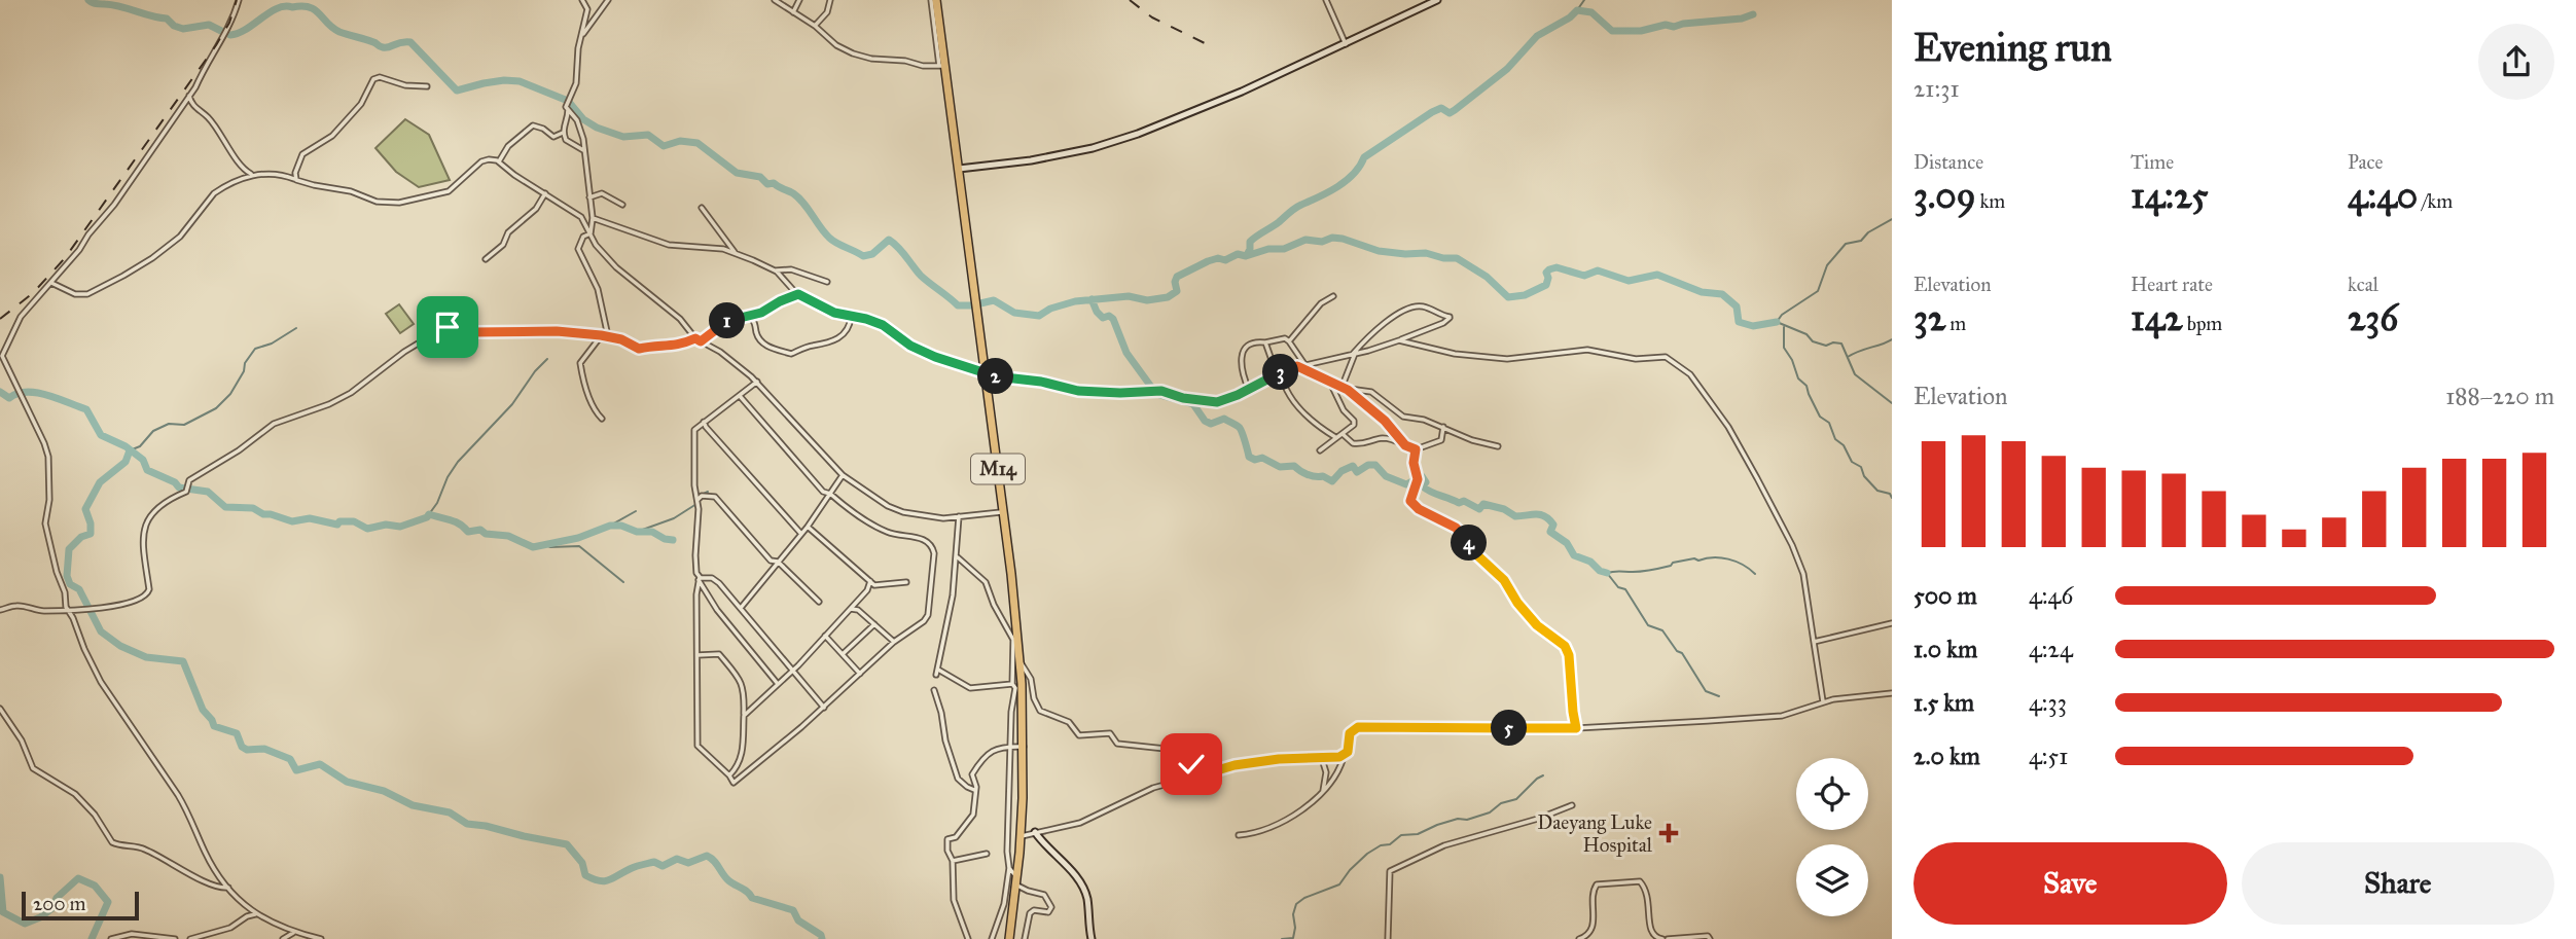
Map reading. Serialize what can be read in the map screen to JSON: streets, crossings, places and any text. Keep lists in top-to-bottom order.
{
  "streets": {
    "highway": ["M14"]
  },
  "places": {
    "health": ["Daeyang Luke Hospital"]
  },
  "scale_bar": "200 m",
  "page": {
    "heading": ["Evening run", "21:31"],
    "stats": [
      ["Distance", "3.09 km"],
      ["Time", "14:25"],
      ["Pace", "4:40 /km"],
      ["Elevation", "32 m"],
      ["Heart rate", "142 bpm"],
      ["kcal", "236"]
    ],
    "pins": [
      "1",
      "3",
      "2",
      "4",
      "5"
    ],
    "chart": ["Elevation", "188–220 m"],
    "list": [
      {
        "name": "500 m",
        "note": "4:46"
      },
      {
        "name": "1.0 km",
        "note": "4:24"
      },
      {
        "name": "1.5 km",
        "note": "4:33"
      },
      {
        "name": "2.0 km",
        "note": "4:51"
      }
    ],
    "buttons": ["Save", "Share"],
    "scale": "200 m"
  }
}
